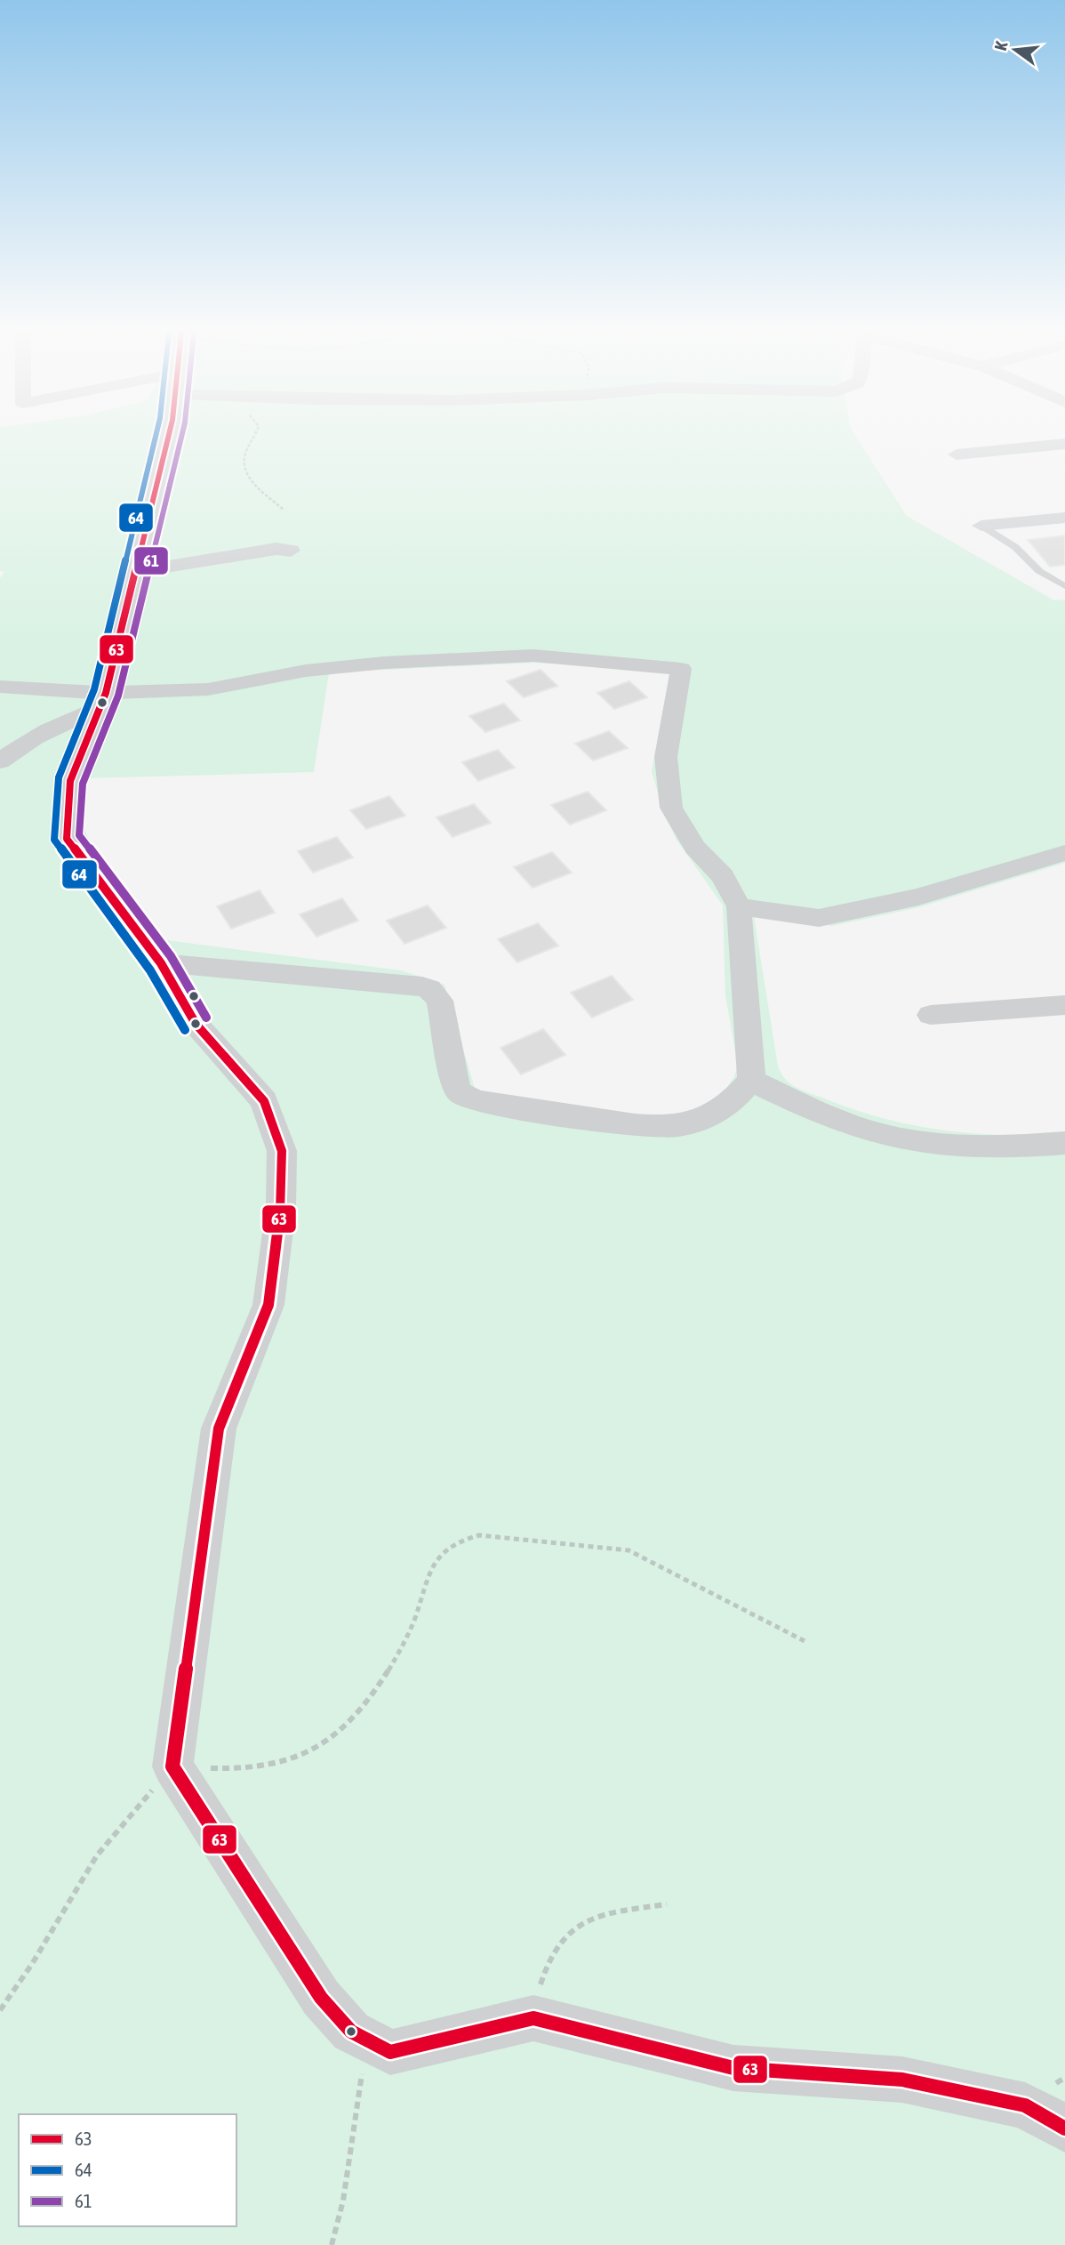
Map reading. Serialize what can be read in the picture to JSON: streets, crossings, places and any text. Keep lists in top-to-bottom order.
{
  "lines": ["transit line 63", "transit line 64", "transit line 61"],
  "legend": ["63", "64", "61"],
  "north": "left"
}
